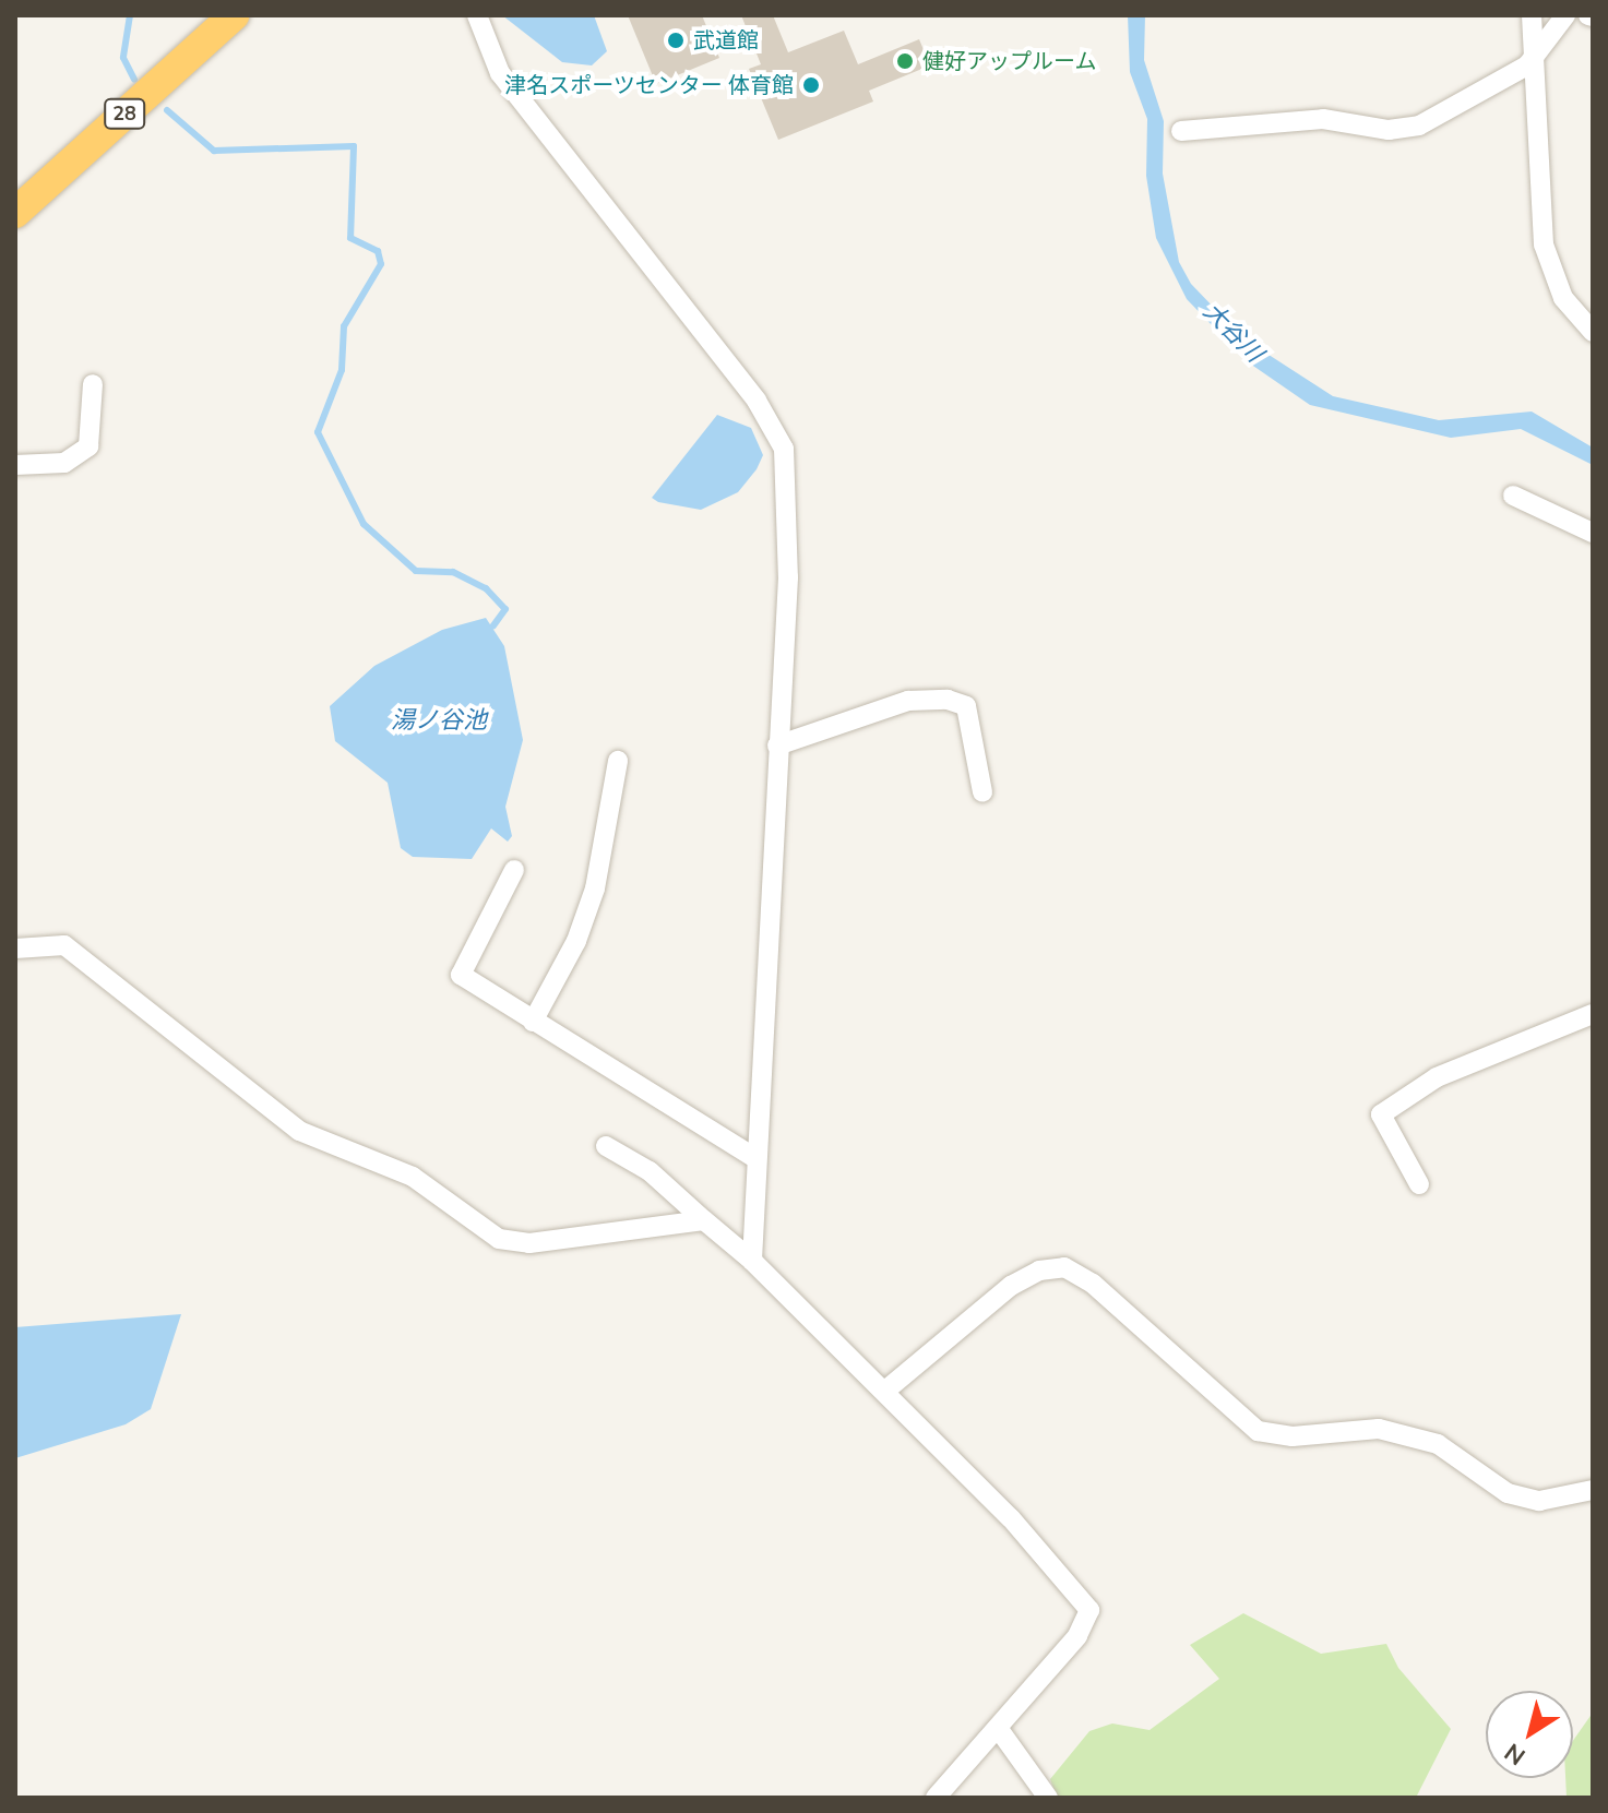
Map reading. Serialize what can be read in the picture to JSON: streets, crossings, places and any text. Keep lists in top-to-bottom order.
{
  "streets": {
    "highway": ["28"]
  },
  "water": ["大谷川", "湯ノ谷池"],
  "places": ["武道館", "健好アップルーム", "津名スポーツセンター 体育館"],
  "north": "bottom left"
}
